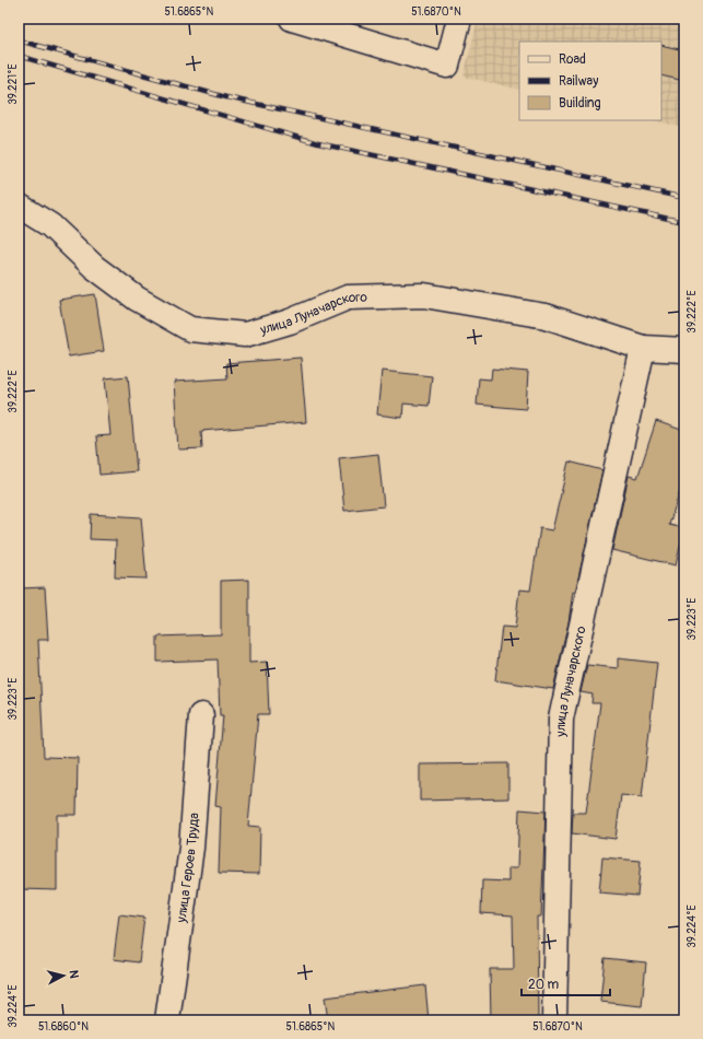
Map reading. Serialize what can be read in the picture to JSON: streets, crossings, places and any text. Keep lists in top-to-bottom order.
{
  "streets": {
    "street": ["улица Луначарского", "улица Героев Труда"]
  },
  "legend": ["Road", "Railway", "Building"],
  "scale_bar": "20 m",
  "north": "right",
  "coordinates": [
    "51.6865°N",
    "51.6870°N",
    "39.221°E",
    "39.222°E",
    "39.223°E",
    "39.224°E",
    "51.6860°N"
  ]
}
